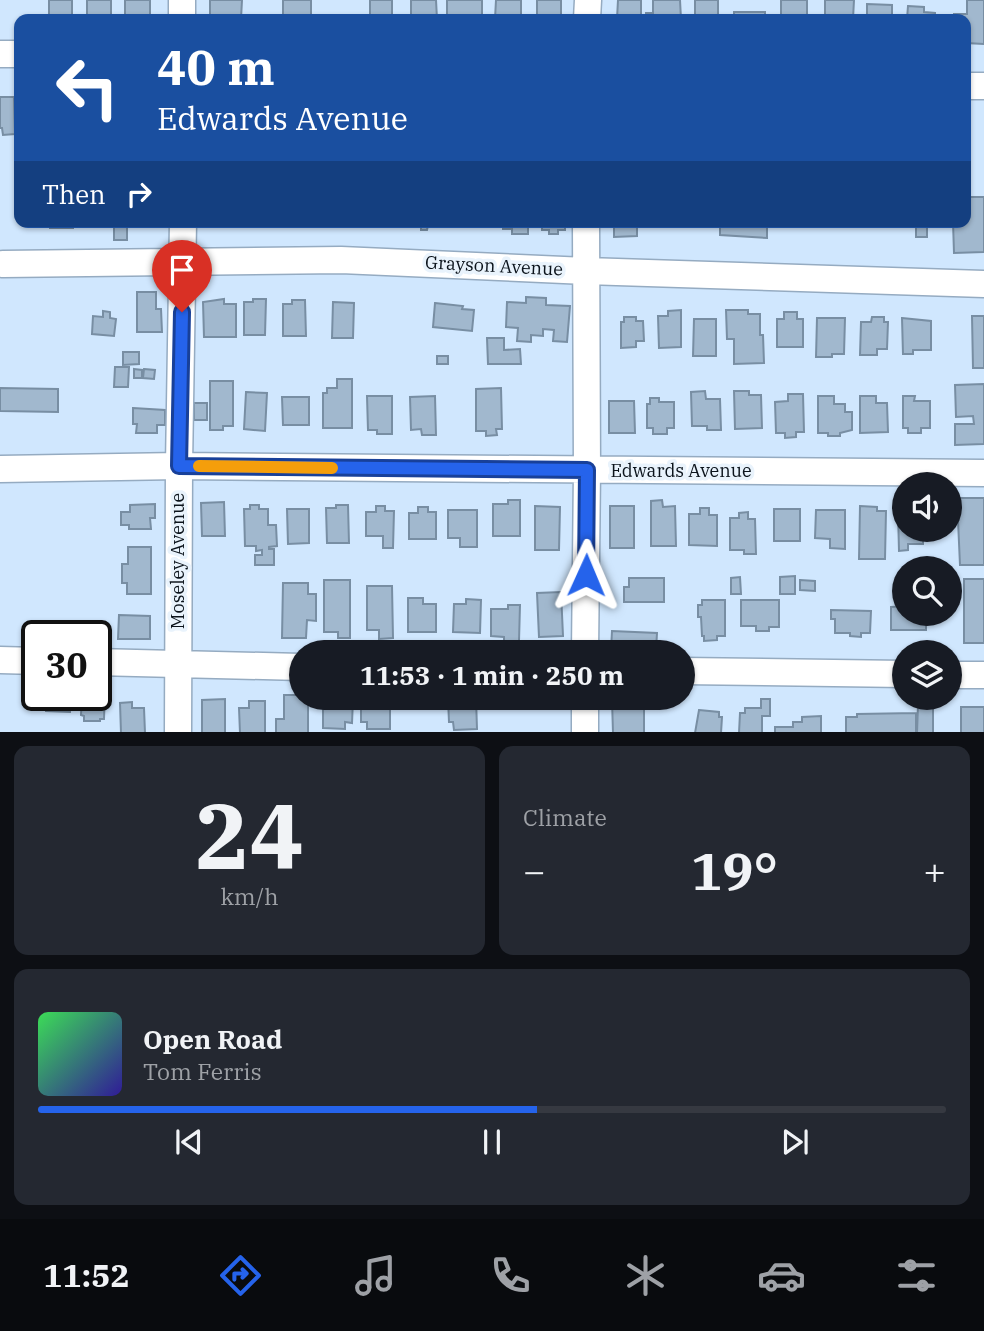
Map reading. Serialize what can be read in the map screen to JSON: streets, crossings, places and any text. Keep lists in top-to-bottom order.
{
  "streets": {
    "street": ["Grayson Avenue", "Edwards Avenue", "Moseley Avenue"]
  },
  "crossings": [
    ["Grayson Avenue", "Moseley Avenue"],
    ["Edwards Avenue", "Moseley Avenue"]
  ],
  "page": {
    "turn": ["40 m", "Edwards Avenue"],
    "then": "Then",
    "limit": "30",
    "trip": "11:53 · 1 min · 250 m",
    "tile": [
      ["24", "km/h"],
      "Climate"
    ],
    "heat": ["−", "19°", "+"],
    "song": ["Open Road", "Tom Ferris"],
    "tabs": "11:52"
  }
}
